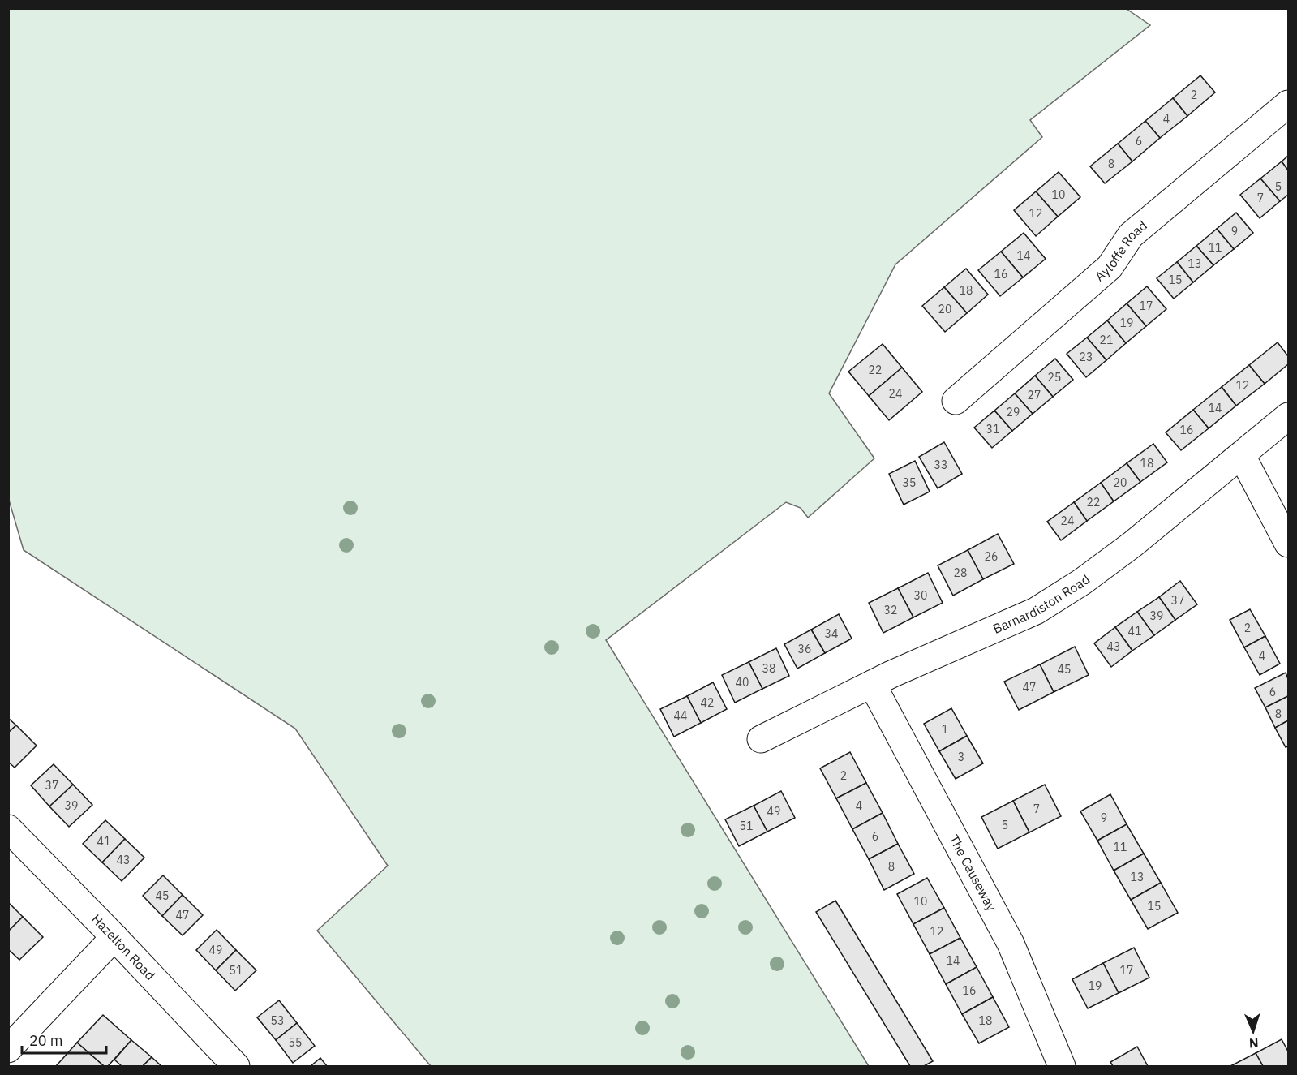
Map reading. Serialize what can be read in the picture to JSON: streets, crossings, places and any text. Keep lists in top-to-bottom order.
{
  "streets": {
    "street": [
      "Ayloffe Road",
      "Barnardiston Road",
      "The Causeway",
      "Hazelton Road"
    ]
  },
  "crossings": [
    ["Barnardiston Road", "The Causeway"]
  ],
  "house_numbers": [
    "2",
    "4",
    "6",
    "8",
    "5",
    "10",
    "7",
    "12",
    "9",
    "11",
    "14",
    "13",
    "16",
    "15",
    "18",
    "17",
    "20",
    "19",
    "21",
    "23",
    "22",
    "25",
    "12",
    "24",
    "27",
    "14",
    "29",
    "31",
    "16",
    "18",
    "33",
    "35",
    "20",
    "22",
    "24",
    "26",
    "28",
    "30",
    "37",
    "32",
    "39",
    "2",
    "41",
    "34",
    "43",
    "36",
    "4",
    "38",
    "45",
    "40",
    "47",
    "6",
    "42",
    "8",
    "44",
    "1",
    "3",
    "2",
    "37",
    "39",
    "4",
    "7",
    "49",
    "9",
    "5",
    "51",
    "6",
    "41",
    "11",
    "43",
    "8",
    "13",
    "45",
    "10",
    "15",
    "47",
    "12",
    "49",
    "14",
    "51",
    "17",
    "19",
    "16",
    "53",
    "18",
    "55"
  ],
  "scale_bar": "20 m",
  "north": "bottom"
}
